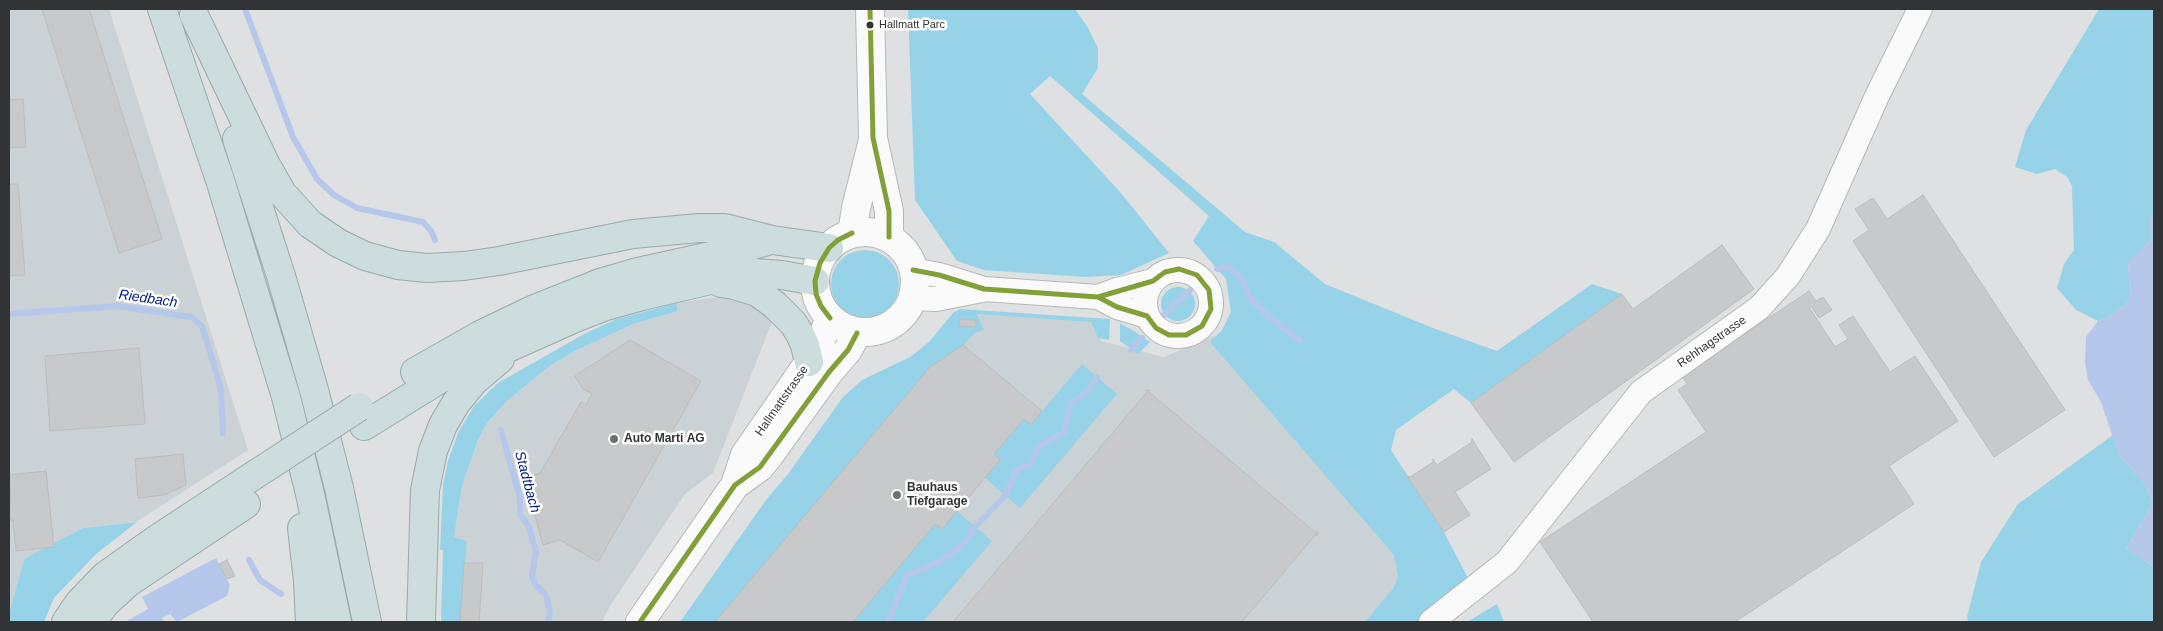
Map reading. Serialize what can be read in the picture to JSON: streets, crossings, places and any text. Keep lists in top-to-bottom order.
{
  "streets": {
    "main road": ["Hallmattstrasse"],
    "street": ["Rehhagstrasse"]
  },
  "water": ["Riedbach", "Stadtbach"],
  "places": ["Hallmatt Parc", "Auto Marti AG", "Bauhaus Tiefgarage"]
}
